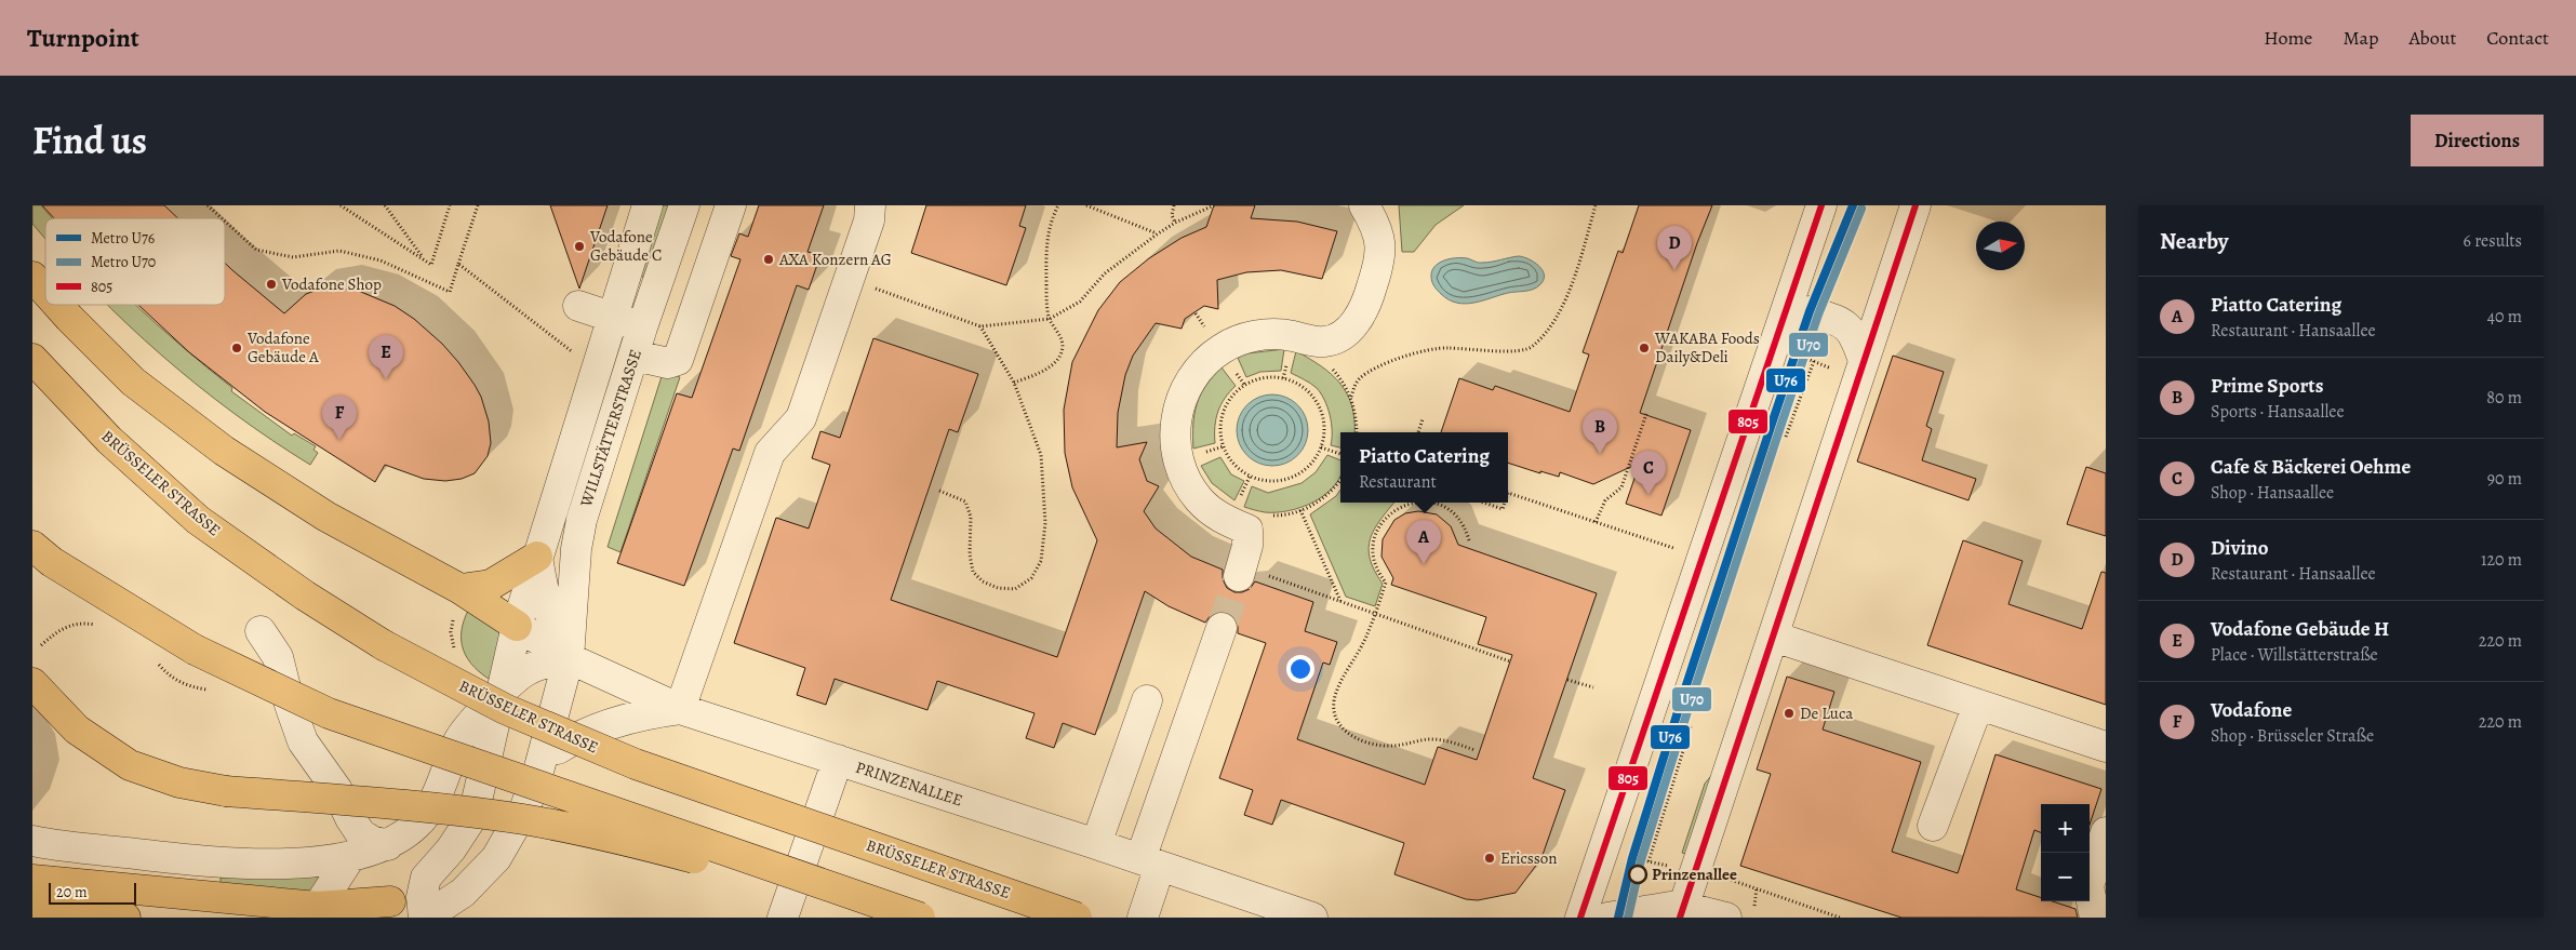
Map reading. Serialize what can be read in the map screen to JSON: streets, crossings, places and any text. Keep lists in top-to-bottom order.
{
  "streets": {
    "highway": ["BRÜSSELER STRASSE"],
    "street": ["WILLSTÄTTERSTRASSE", "PRINZENALLEE"]
  },
  "crossings": [
    ["WILLSTÄTTERSTRASSE", "PRINZENALLEE"]
  ],
  "places": [
    "Vodafone Gebäude C",
    "AXA Konzern AG",
    "Vodafone Shop",
    "Vodafone Gebäude A",
    "WAKABA Foods Daily&Deli",
    "De Luca",
    "Ericsson",
    "Prinzenallee"
  ],
  "lines": ["metro line U76", "transit line 805", "metro line U70"],
  "legend": ["Metro U76", "Metro U70", "805"],
  "scale_bar": "20 m",
  "north": "right",
  "page": {
    "header": "Turnpoint",
    "nav": [
      "Home",
      "Map",
      "About",
      "Contact"
    ],
    "title": "Find us",
    "buttons": "Directions",
    "heading": ["Nearby", "6 results"],
    "pins": [
      "D",
      "E",
      "F",
      "B",
      "C",
      "A"
    ],
    "list": [
      {
        "mark": "A",
        "name": "Piatto Catering",
        "note": "Restaurant · Hansaallee",
        "value": "40 m"
      },
      {
        "mark": "B",
        "name": "Prime Sports",
        "note": "Sports · Hansaallee",
        "value": "80 m"
      },
      {
        "mark": "C",
        "name": "Cafe & Bäckerei Oehme",
        "note": "Shop · Hansaallee",
        "value": "90 m"
      },
      {
        "mark": "D",
        "name": "Divino",
        "note": "Restaurant · Hansaallee",
        "value": "120 m"
      },
      {
        "mark": "E",
        "name": "Vodafone Gebäude H",
        "note": "Place · Willstätterstraße",
        "value": "220 m"
      },
      {
        "mark": "F",
        "name": "Vodafone",
        "note": "Shop · Brüsseler Straße",
        "value": "220 m"
      }
    ],
    "popup": ["Piatto Catering", "Restaurant"],
    "map_buttons": ["+", "−"],
    "scale": "20 m"
  }
}
